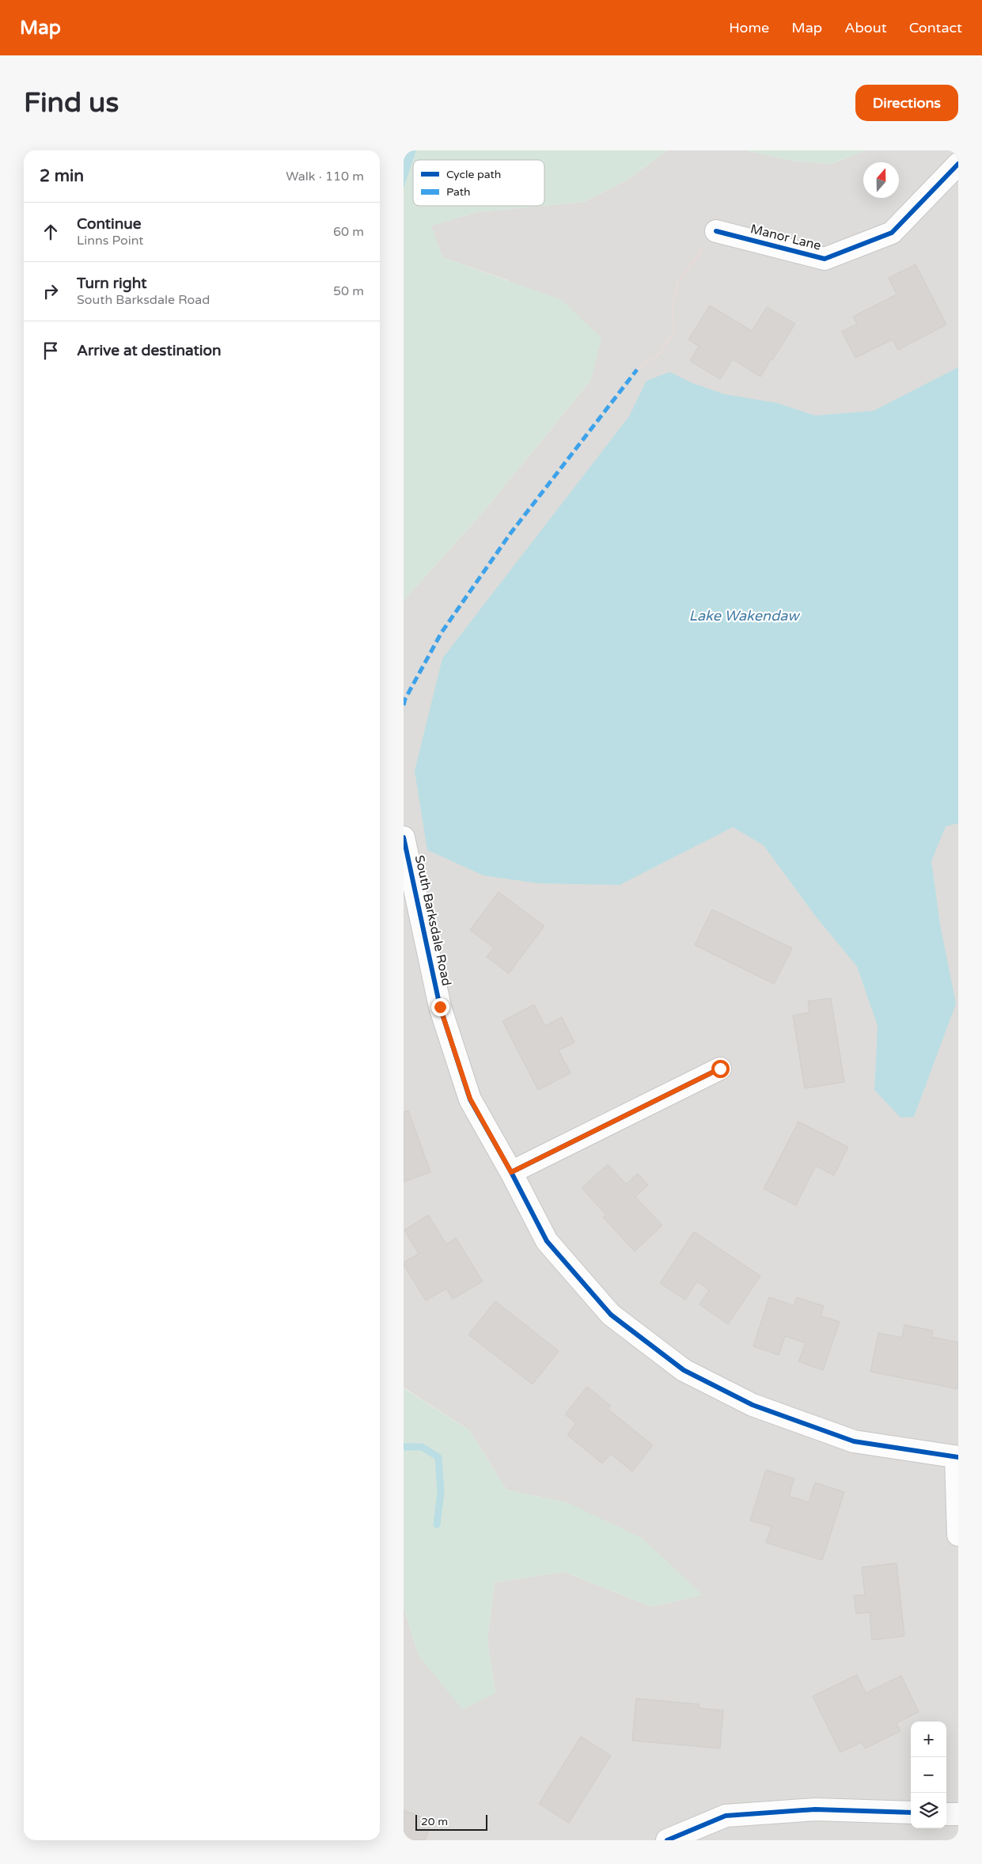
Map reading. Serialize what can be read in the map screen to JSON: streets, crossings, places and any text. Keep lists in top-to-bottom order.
{
  "streets": {
    "street": ["Manor Lane", "South Barksdale Road"]
  },
  "water": ["Lake Wakendaw"],
  "legend": ["Cycle path", "Path"],
  "scale_bar": "20 m",
  "north": "top",
  "page": {
    "header": "Map",
    "nav": [
      "Home",
      "Map",
      "About",
      "Contact"
    ],
    "buttons": "Directions",
    "title": "Find us",
    "heading": ["2 min", "Walk · 110 m"],
    "list": [
      ["Continue", "Linns Point", "60 m"],
      ["Turn right", "South Barksdale Road", "50 m"],
      "Arrive at destination"
    ],
    "map_buttons": ["+", "−"],
    "scale": "20 m"
  }
}
